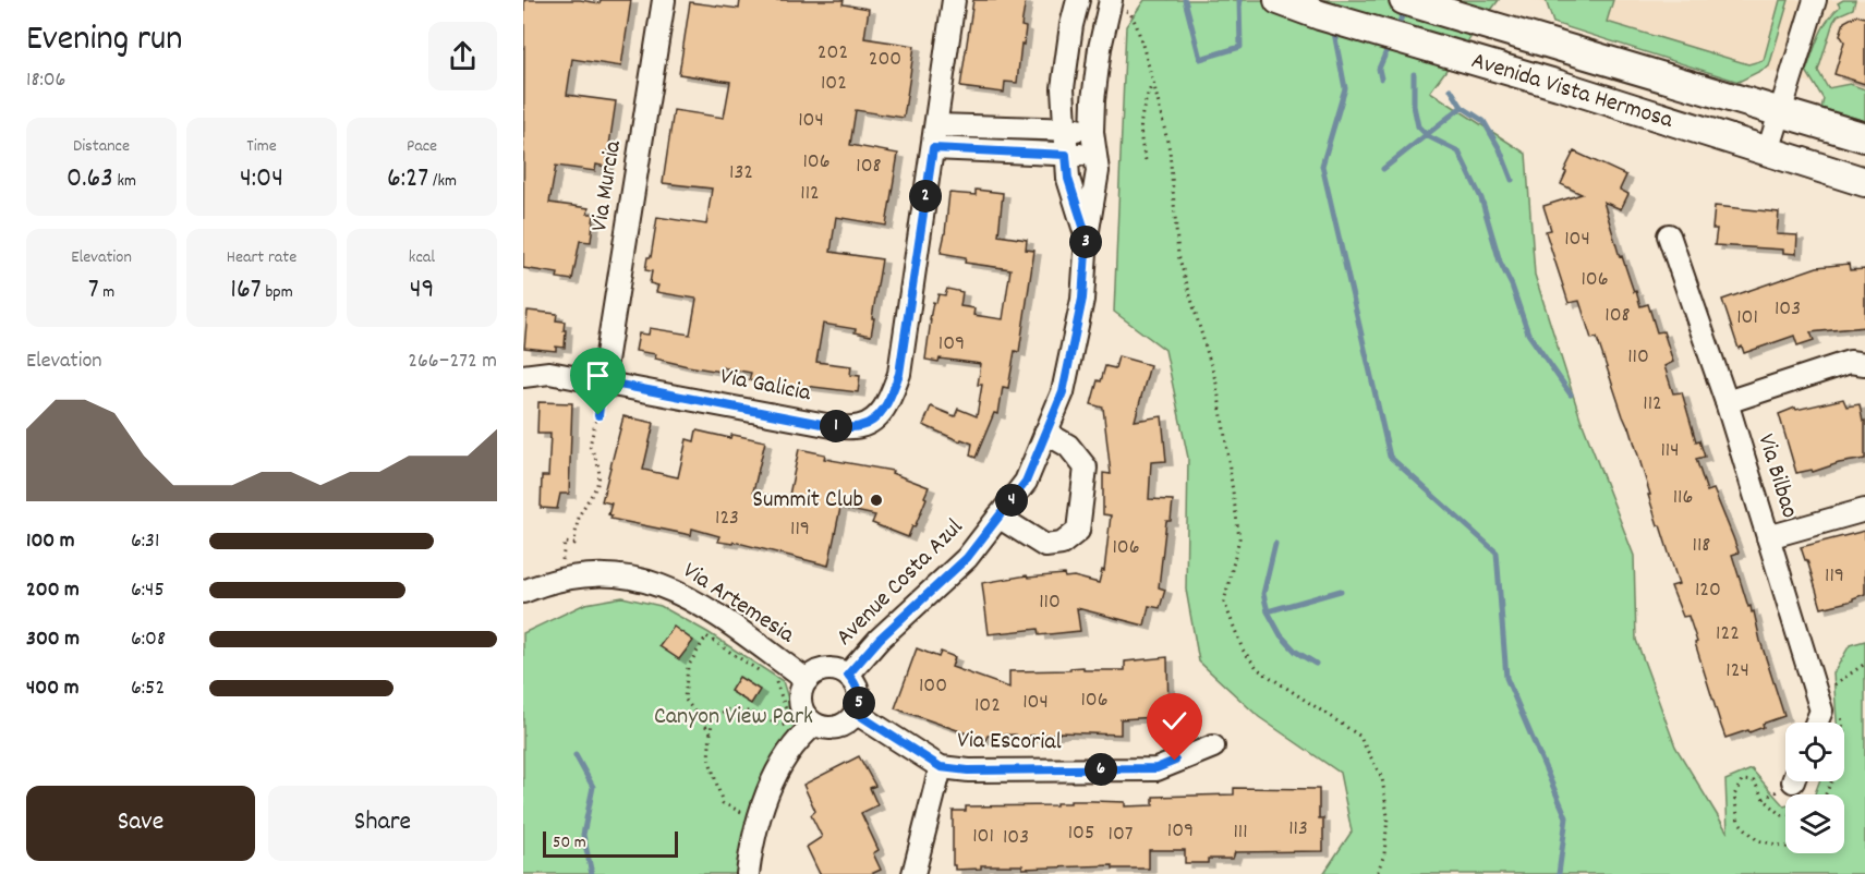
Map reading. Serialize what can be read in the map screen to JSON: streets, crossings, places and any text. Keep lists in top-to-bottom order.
{
  "streets": {
    "main road": ["Avenida Vista Hermosa"],
    "street": [
      "Via Murcia",
      "Via Galicia",
      "Via Bilbao",
      "Avenue Costa Azul",
      "Via Artemesia",
      "Via Escorial"
    ]
  },
  "crossings": [
    ["Via Murcia", "Via Galicia"],
    ["Avenue Costa Azul", "Via Artemesia"],
    ["Avenue Costa Azul", "Via Escorial"],
    ["Via Artemesia", "Via Escorial"]
  ],
  "parks": ["Canyon View Park"],
  "places": ["Summit Club"],
  "house_numbers": [
    "202",
    "200",
    "102",
    "104",
    "106",
    "108",
    "132",
    "112",
    "104",
    "106",
    "103",
    "108",
    "101",
    "109",
    "110",
    "112",
    "114",
    "116",
    "123",
    "119",
    "118",
    "106",
    "119",
    "120",
    "110",
    "122",
    "124",
    "100",
    "106",
    "104",
    "102",
    "113",
    "109",
    "111",
    "105",
    "107",
    "101",
    "103"
  ],
  "scale_bar": "50 m",
  "page": {
    "heading": ["Evening run", "18:06"],
    "stats": [
      ["Distance", "0.63 km"],
      ["Time", "4:04"],
      ["Pace", "6:27 /km"],
      ["Elevation", "7 m"],
      ["Heart rate", "167 bpm"],
      ["kcal", "49"]
    ],
    "pins": [
      "2",
      "3",
      "1",
      "4",
      "5",
      "6"
    ],
    "chart": ["Elevation", "266–272 m"],
    "list": [
      {
        "name": "100 m",
        "note": "6:31"
      },
      {
        "name": "200 m",
        "note": "6:45"
      },
      {
        "name": "300 m",
        "note": "6:08"
      },
      {
        "name": "400 m",
        "note": "6:52"
      }
    ],
    "buttons": ["Save", "Share"],
    "scale": "50 m"
  }
}
